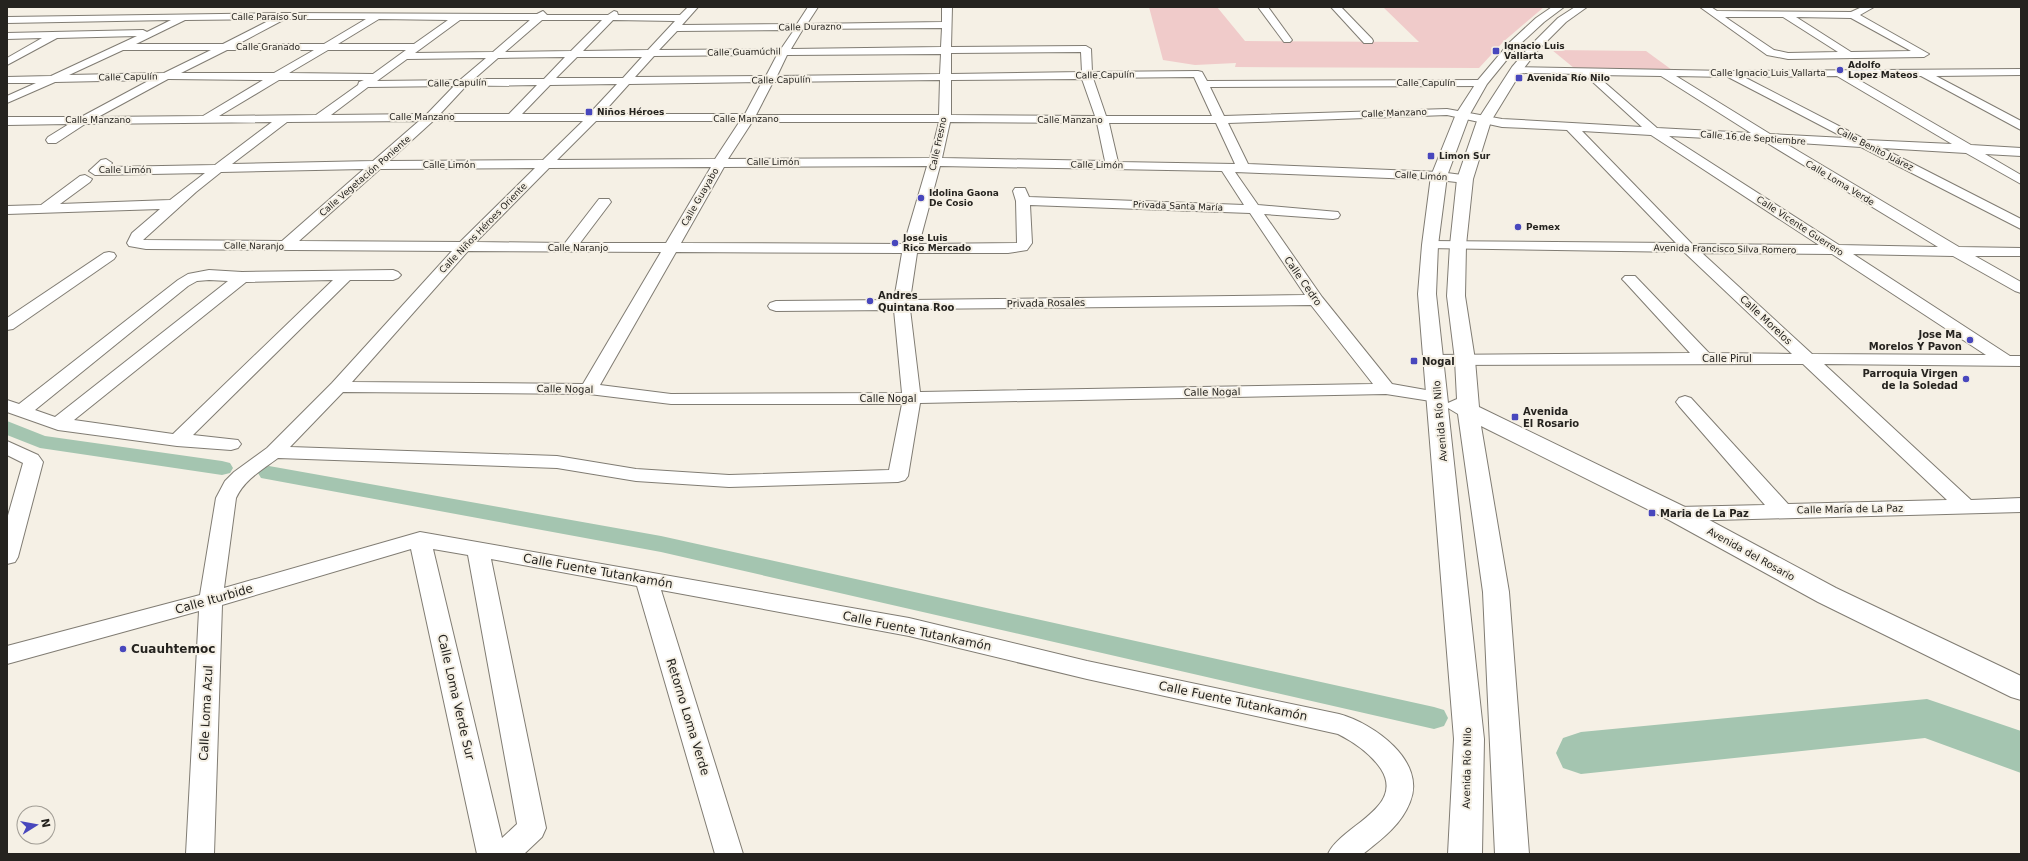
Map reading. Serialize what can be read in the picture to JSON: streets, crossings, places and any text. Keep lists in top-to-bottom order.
{
  "streets": {
    "main road": ["Avenida Río Nilo", "Avenida del Rosario"],
    "street": [
      "Calle Paraíso Sur",
      "Calle Durazno",
      "Calle Granado",
      "Calle Guamúchil",
      "Calle Ignacio Luis Vallarta",
      "Calle Capulín",
      "Calle Manzano",
      "Calle 16 de Septiembre",
      "Calle Fresno",
      "Calle Benito Juárez",
      "Calle Limón",
      "Calle Vegetación Poniente",
      "Calle Loma Verde",
      "Calle Guayabo",
      "Privada Santa María",
      "Calle Vicente Guerrero",
      "Calle Niños Héroes Oriente",
      "Calle Naranjo",
      "Avenida Francisco Silva Romero",
      "Calle Cedro",
      "Privada Rosales",
      "Calle Morelos",
      "Calle Pirul",
      "Calle Nogal",
      "Calle María de La Paz",
      "Calle Fuente Tutankamón",
      "Calle Iturbide",
      "Calle Loma Verde Sur",
      "Calle Loma Azul",
      "Retorno Loma Verde"
    ]
  },
  "crossings": [
    ["Calle Paraíso Sur", "Calle Durazno"],
    ["Calle Paraíso Sur", "Calle Vegetación Poniente"],
    ["Calle Durazno", "Calle Fresno"],
    ["Calle Durazno", "Calle Guayabo"],
    ["Calle Durazno", "Calle Niños Héroes Oriente"],
    ["Calle Guamúchil", "Calle Capulín"],
    ["Calle Guamúchil", "Calle Fresno"],
    ["Calle Guamúchil", "Calle Vegetación Poniente"],
    ["Calle Guamúchil", "Calle Guayabo"],
    ["Calle Guamúchil", "Calle Niños Héroes Oriente"],
    ["Calle Ignacio Luis Vallarta", "Calle Benito Juárez"],
    ["Calle Ignacio Luis Vallarta", "Calle Loma Verde"],
    ["Calle Ignacio Luis Vallarta", "Calle Vicente Guerrero"],
    ["Calle Capulín", "Calle Fresno"],
    ["Calle Capulín", "Calle Vegetación Poniente"],
    ["Calle Capulín", "Calle Guayabo"],
    ["Calle Capulín", "Calle Niños Héroes Oriente"],
    ["Calle Capulín", "Avenida Río Nilo"],
    ["Calle Manzano", "Calle 16 de Septiembre"],
    ["Calle Manzano", "Calle Fresno"],
    ["Calle Manzano", "Calle Vegetación Poniente"],
    ["Calle Manzano", "Calle Guayabo"],
    ["Calle Manzano", "Calle Niños Héroes Oriente"],
    ["Calle Manzano", "Avenida Río Nilo"],
    ["Calle 16 de Septiembre", "Calle Benito Juárez"],
    ["Calle 16 de Septiembre", "Calle Loma Verde"],
    ["Calle 16 de Septiembre", "Calle Vicente Guerrero"],
    ["Calle 16 de Septiembre", "Calle Morelos"],
    ["Calle Fresno", "Calle Limón"],
    ["Calle Fresno", "Calle Niños Héroes Oriente"],
    ["Calle Fresno", "Calle Naranjo"],
    ["Calle Fresno", "Privada Rosales"],
    ["Calle Fresno", "Calle Nogal"],
    ["Calle Fresno", "Calle Loma Azul"],
    ["Calle Limón", "Calle Vegetación Poniente"],
    ["Calle Limón", "Calle Guayabo"],
    ["Calle Limón", "Calle Niños Héroes Oriente"],
    ["Calle Limón", "Calle Cedro"],
    ["Calle Limón", "Avenida Río Nilo"],
    ["Calle Vegetación Poniente", "Calle Naranjo"],
    ["Calle Loma Verde", "Avenida Francisco Silva Romero"],
    ["Calle Guayabo", "Calle Naranjo"],
    ["Calle Guayabo", "Calle Nogal"],
    ["Privada Santa María", "Calle Naranjo"],
    ["Privada Santa María", "Calle Cedro"],
    ["Calle Vicente Guerrero", "Avenida Francisco Silva Romero"],
    ["Calle Vicente Guerrero", "Calle Pirul"],
    ["Calle Niños Héroes Oriente", "Calle Naranjo"],
    ["Calle Niños Héroes Oriente", "Calle Nogal"],
    ["Calle Niños Héroes Oriente", "Calle Loma Azul"],
    ["Avenida Francisco Silva Romero", "Calle Morelos"],
    ["Avenida Francisco Silva Romero", "Avenida Río Nilo"],
    ["Calle Cedro", "Privada Rosales"],
    ["Calle Cedro", "Calle Nogal"],
    ["Calle Morelos", "Calle Pirul"],
    ["Calle Morelos", "Calle María de La Paz"],
    ["Calle Pirul", "Avenida Río Nilo"],
    ["Calle Nogal", "Avenida Río Nilo"],
    ["Calle Nogal", "Avenida del Rosario"],
    ["Avenida Río Nilo", "Avenida del Rosario"],
    ["Calle María de La Paz", "Avenida del Rosario"],
    ["Calle Fuente Tutankamón", "Calle Iturbide"],
    ["Calle Fuente Tutankamón", "Calle Loma Verde Sur"],
    ["Calle Fuente Tutankamón", "Retorno Loma Verde"],
    ["Calle Iturbide", "Calle Loma Verde Sur"],
    ["Calle Iturbide", "Calle Loma Azul"]
  ],
  "places": {
    "transit": [
      "Ignacio Luis Vallarta",
      "Avenida Río Nilo",
      "Niños Héroes",
      "Limon Sur",
      "Nogal",
      "Avenida El Rosario",
      "Maria de La Paz"
    ],
    "other": [
      "Adolfo Lopez Mateos",
      "Idolina Gaona De Cosio",
      "Pemex",
      "Jose Luis Rico Mercado",
      "Andres Quintana Roo",
      "Jose Ma Morelos Y Pavon",
      "Parroquia Virgen de la Soledad",
      "Cuauhtemoc"
    ]
  },
  "north": "right"
}
